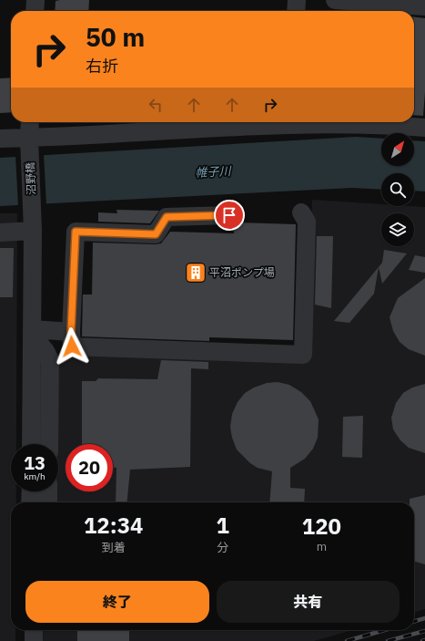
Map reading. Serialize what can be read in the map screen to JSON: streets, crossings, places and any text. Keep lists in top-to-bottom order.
{
  "streets": {
    "street": ["沼野橋"]
  },
  "water": ["帷子川"],
  "places": {
    "building": ["平沼ポンプ場"]
  },
  "north": "top right",
  "page": {
    "turn": ["50 m", "右折"],
    "speed": "13 km/h",
    "limit": "20",
    "eta": [
      "12:34",
      "到着",
      "1",
      "分",
      "120",
      "m"
    ],
    "buttons": ["終了", "共有"]
  }
}
